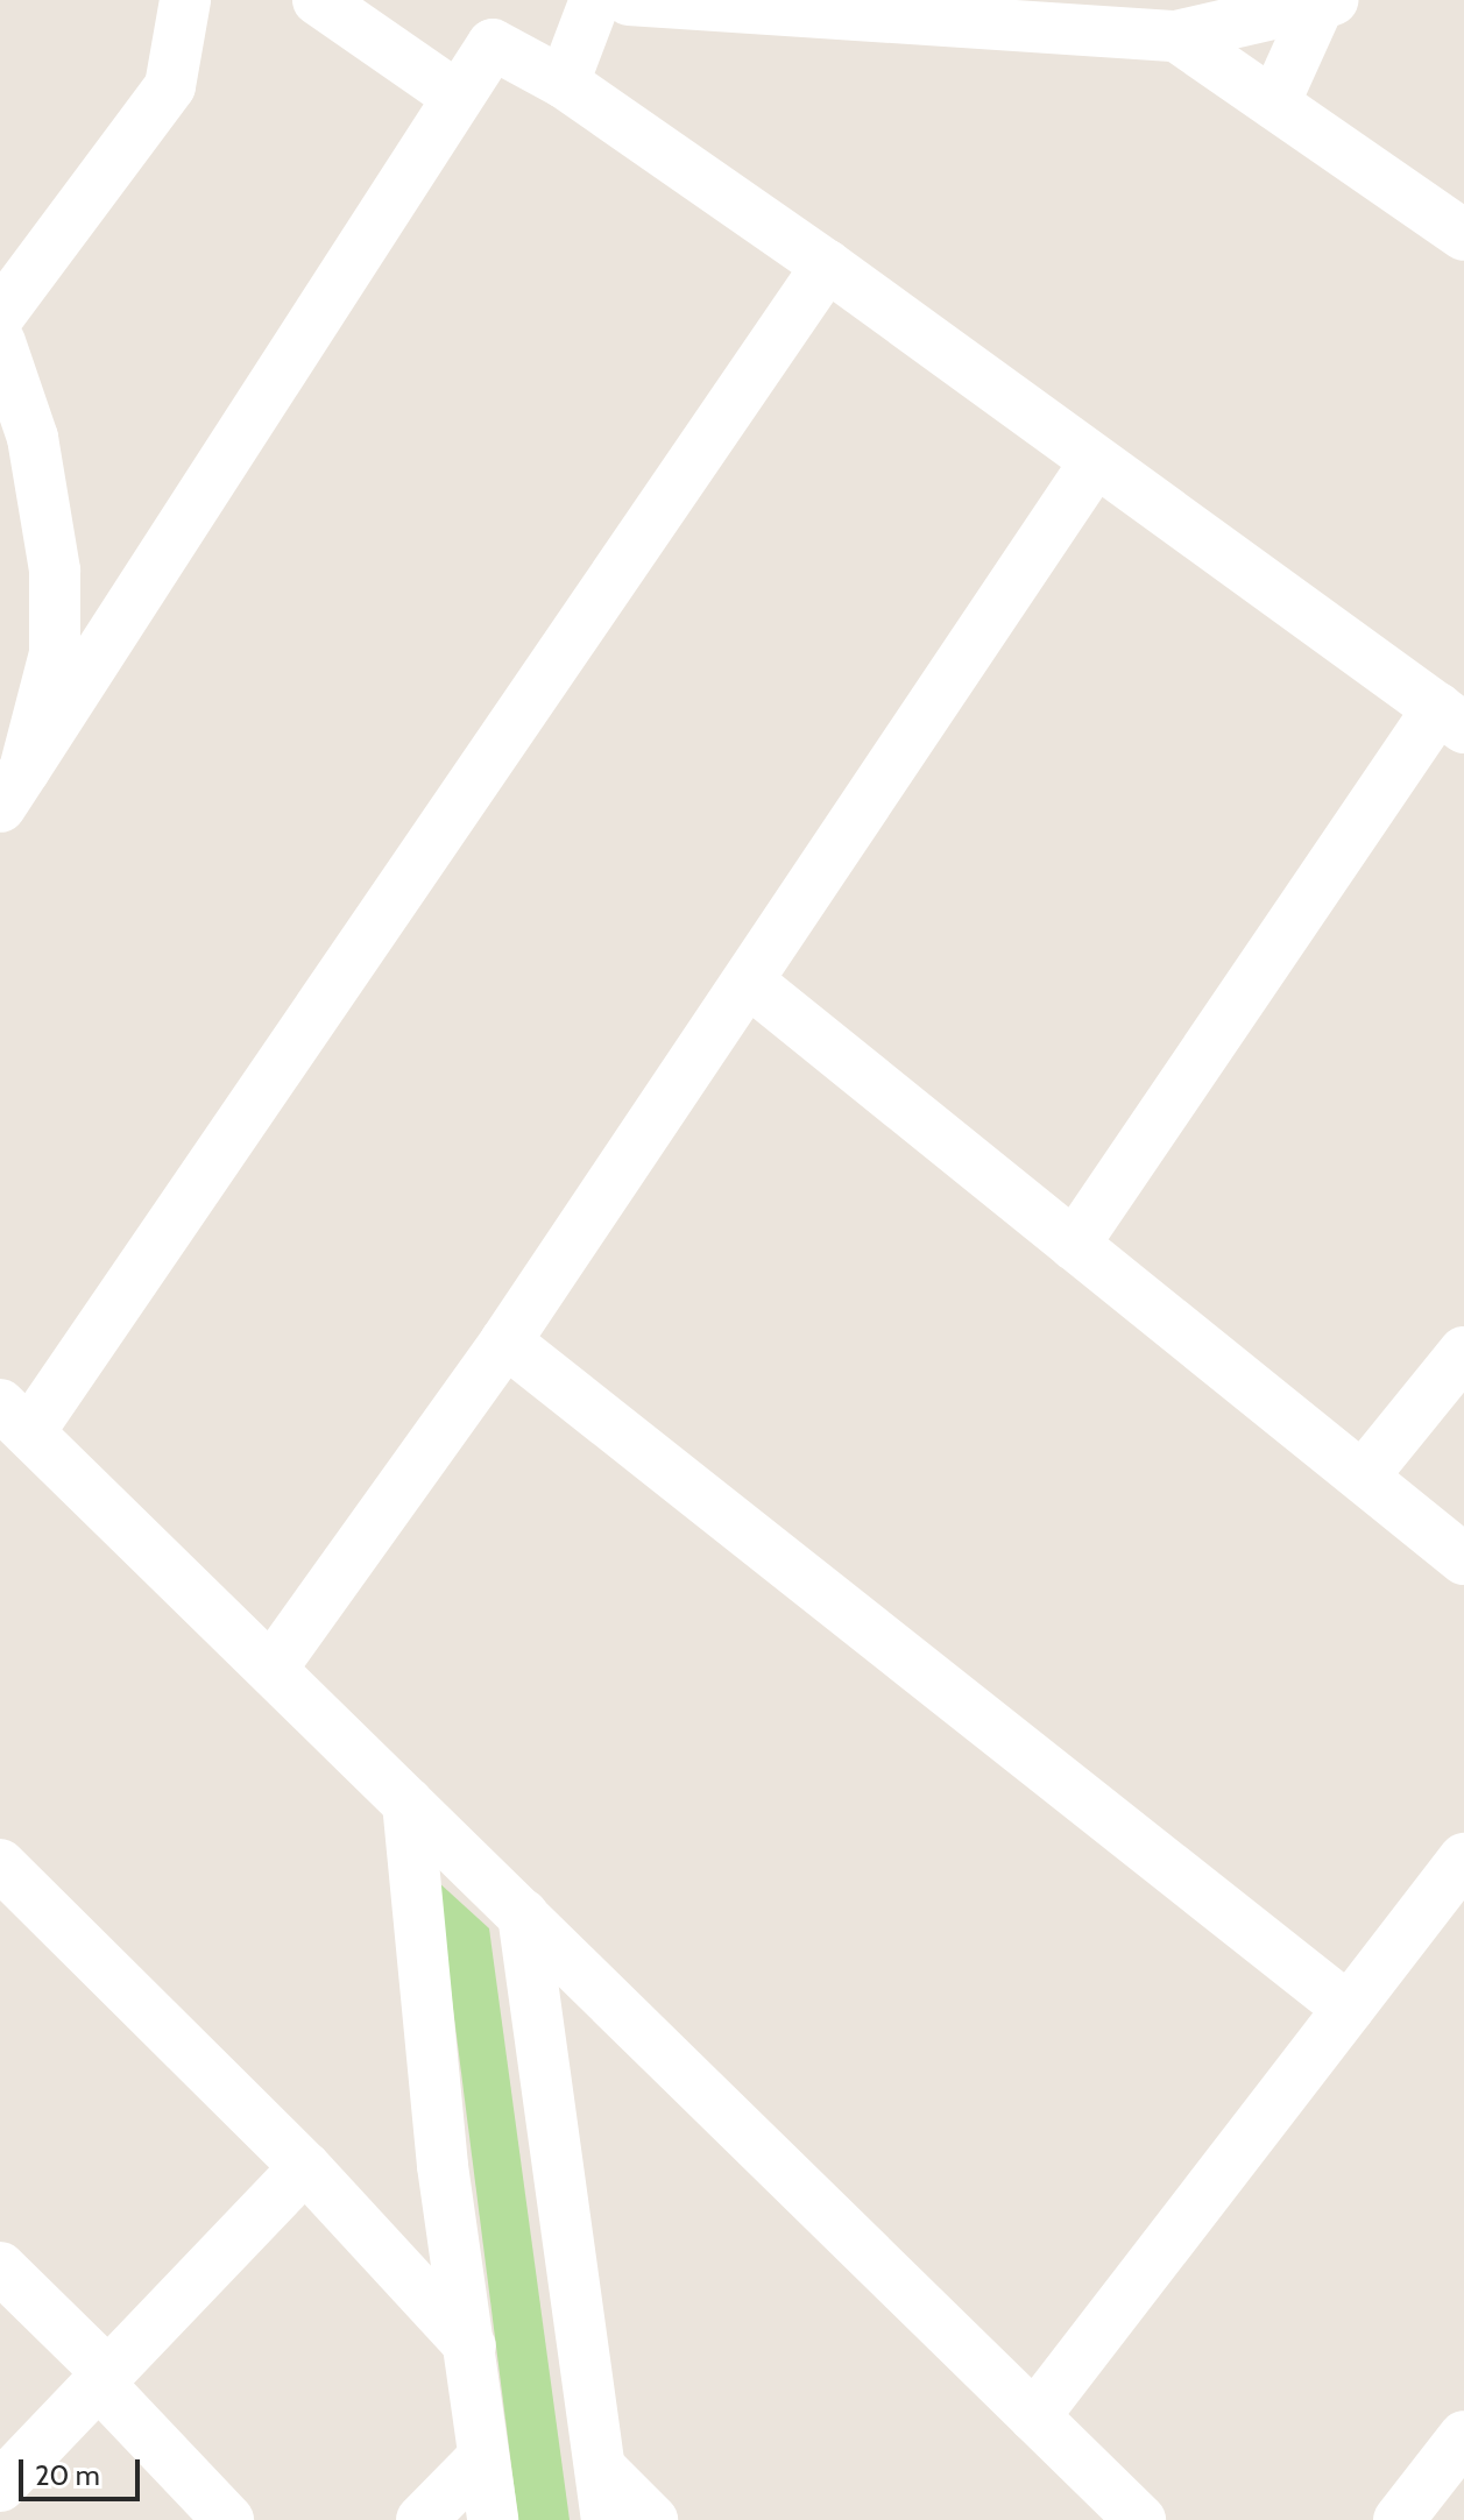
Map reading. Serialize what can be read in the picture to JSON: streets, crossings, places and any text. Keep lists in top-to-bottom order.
{
  "scale_bar": "20 m"
}
